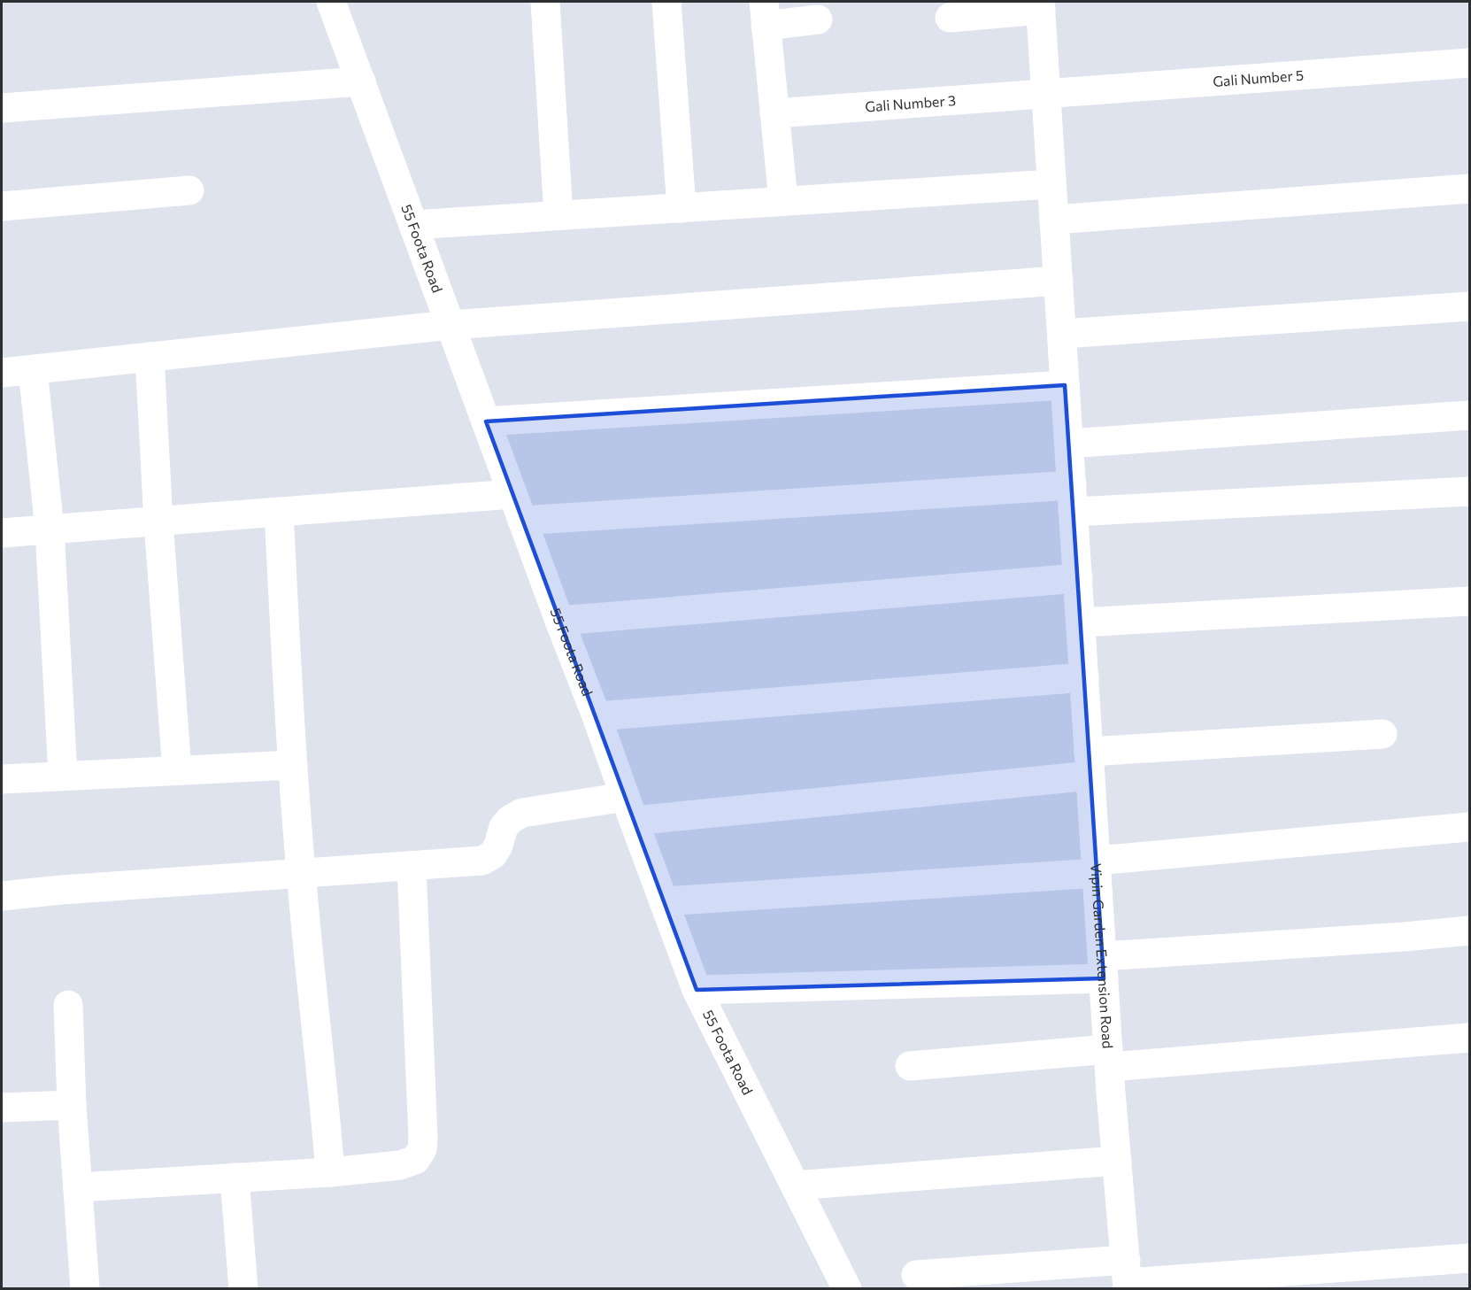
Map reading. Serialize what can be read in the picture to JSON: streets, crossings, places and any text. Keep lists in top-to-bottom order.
{
  "streets": {
    "street": [
      "Gali Number 5",
      "Gali Number 3",
      "55 Foota Road",
      "Vipin Garden Extension Road"
    ]
  },
  "crossings": [
    ["Gali Number 5", "Gali Number 3"],
    ["Gali Number 5", "Vipin Garden Extension Road"],
    ["Gali Number 3", "Vipin Garden Extension Road"]
  ]
}
